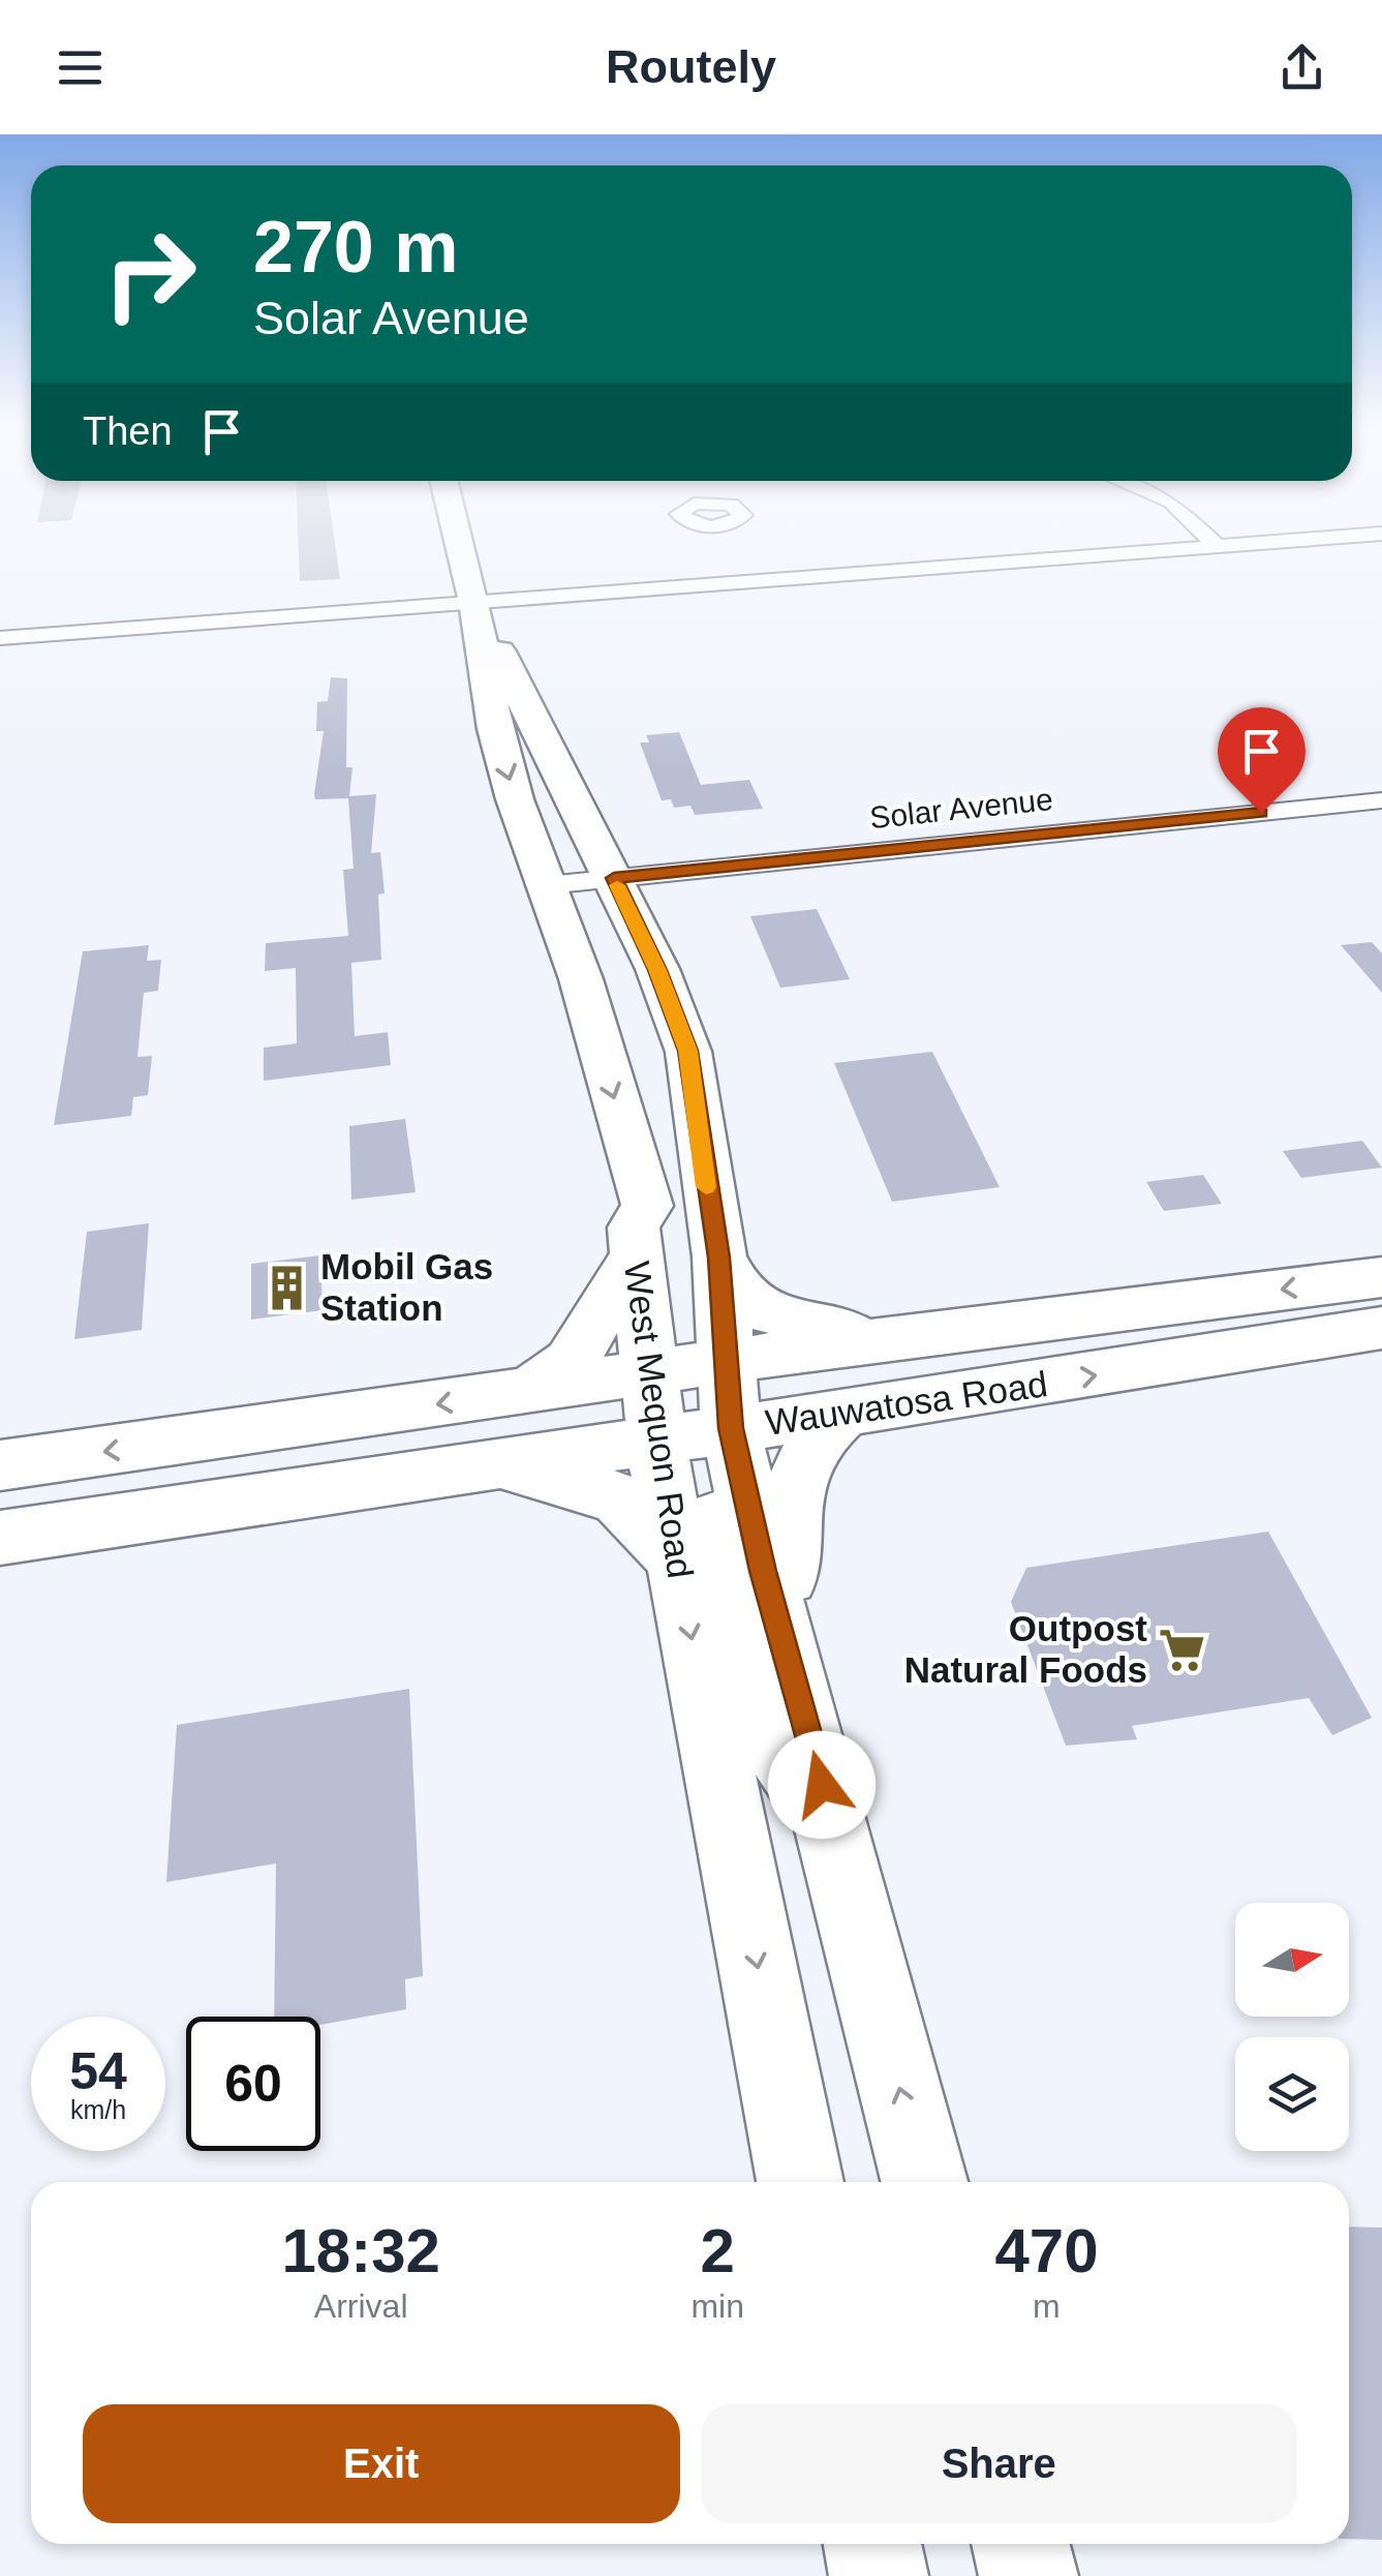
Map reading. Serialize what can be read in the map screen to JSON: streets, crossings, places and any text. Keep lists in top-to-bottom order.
{
  "streets": {
    "main road": ["Wauwatosa Road", "West Mequon Road"],
    "street": ["Solar Avenue"]
  },
  "crossings": [
    ["Solar Avenue", "West Mequon Road"],
    ["Wauwatosa Road", "West Mequon Road"]
  ],
  "places": {
    "building": ["Mobil Gas Station"],
    "supermarket": ["Outpost Natural Foods"]
  },
  "north": "right",
  "page": {
    "header": "Routely",
    "turn": ["270 m", "Solar Avenue"],
    "then": "Then",
    "speed": "54 km/h",
    "limit": "60",
    "eta": [
      "18:32",
      "Arrival",
      "2",
      "min",
      "470",
      "m"
    ],
    "buttons": ["Exit", "Share"]
  }
}
